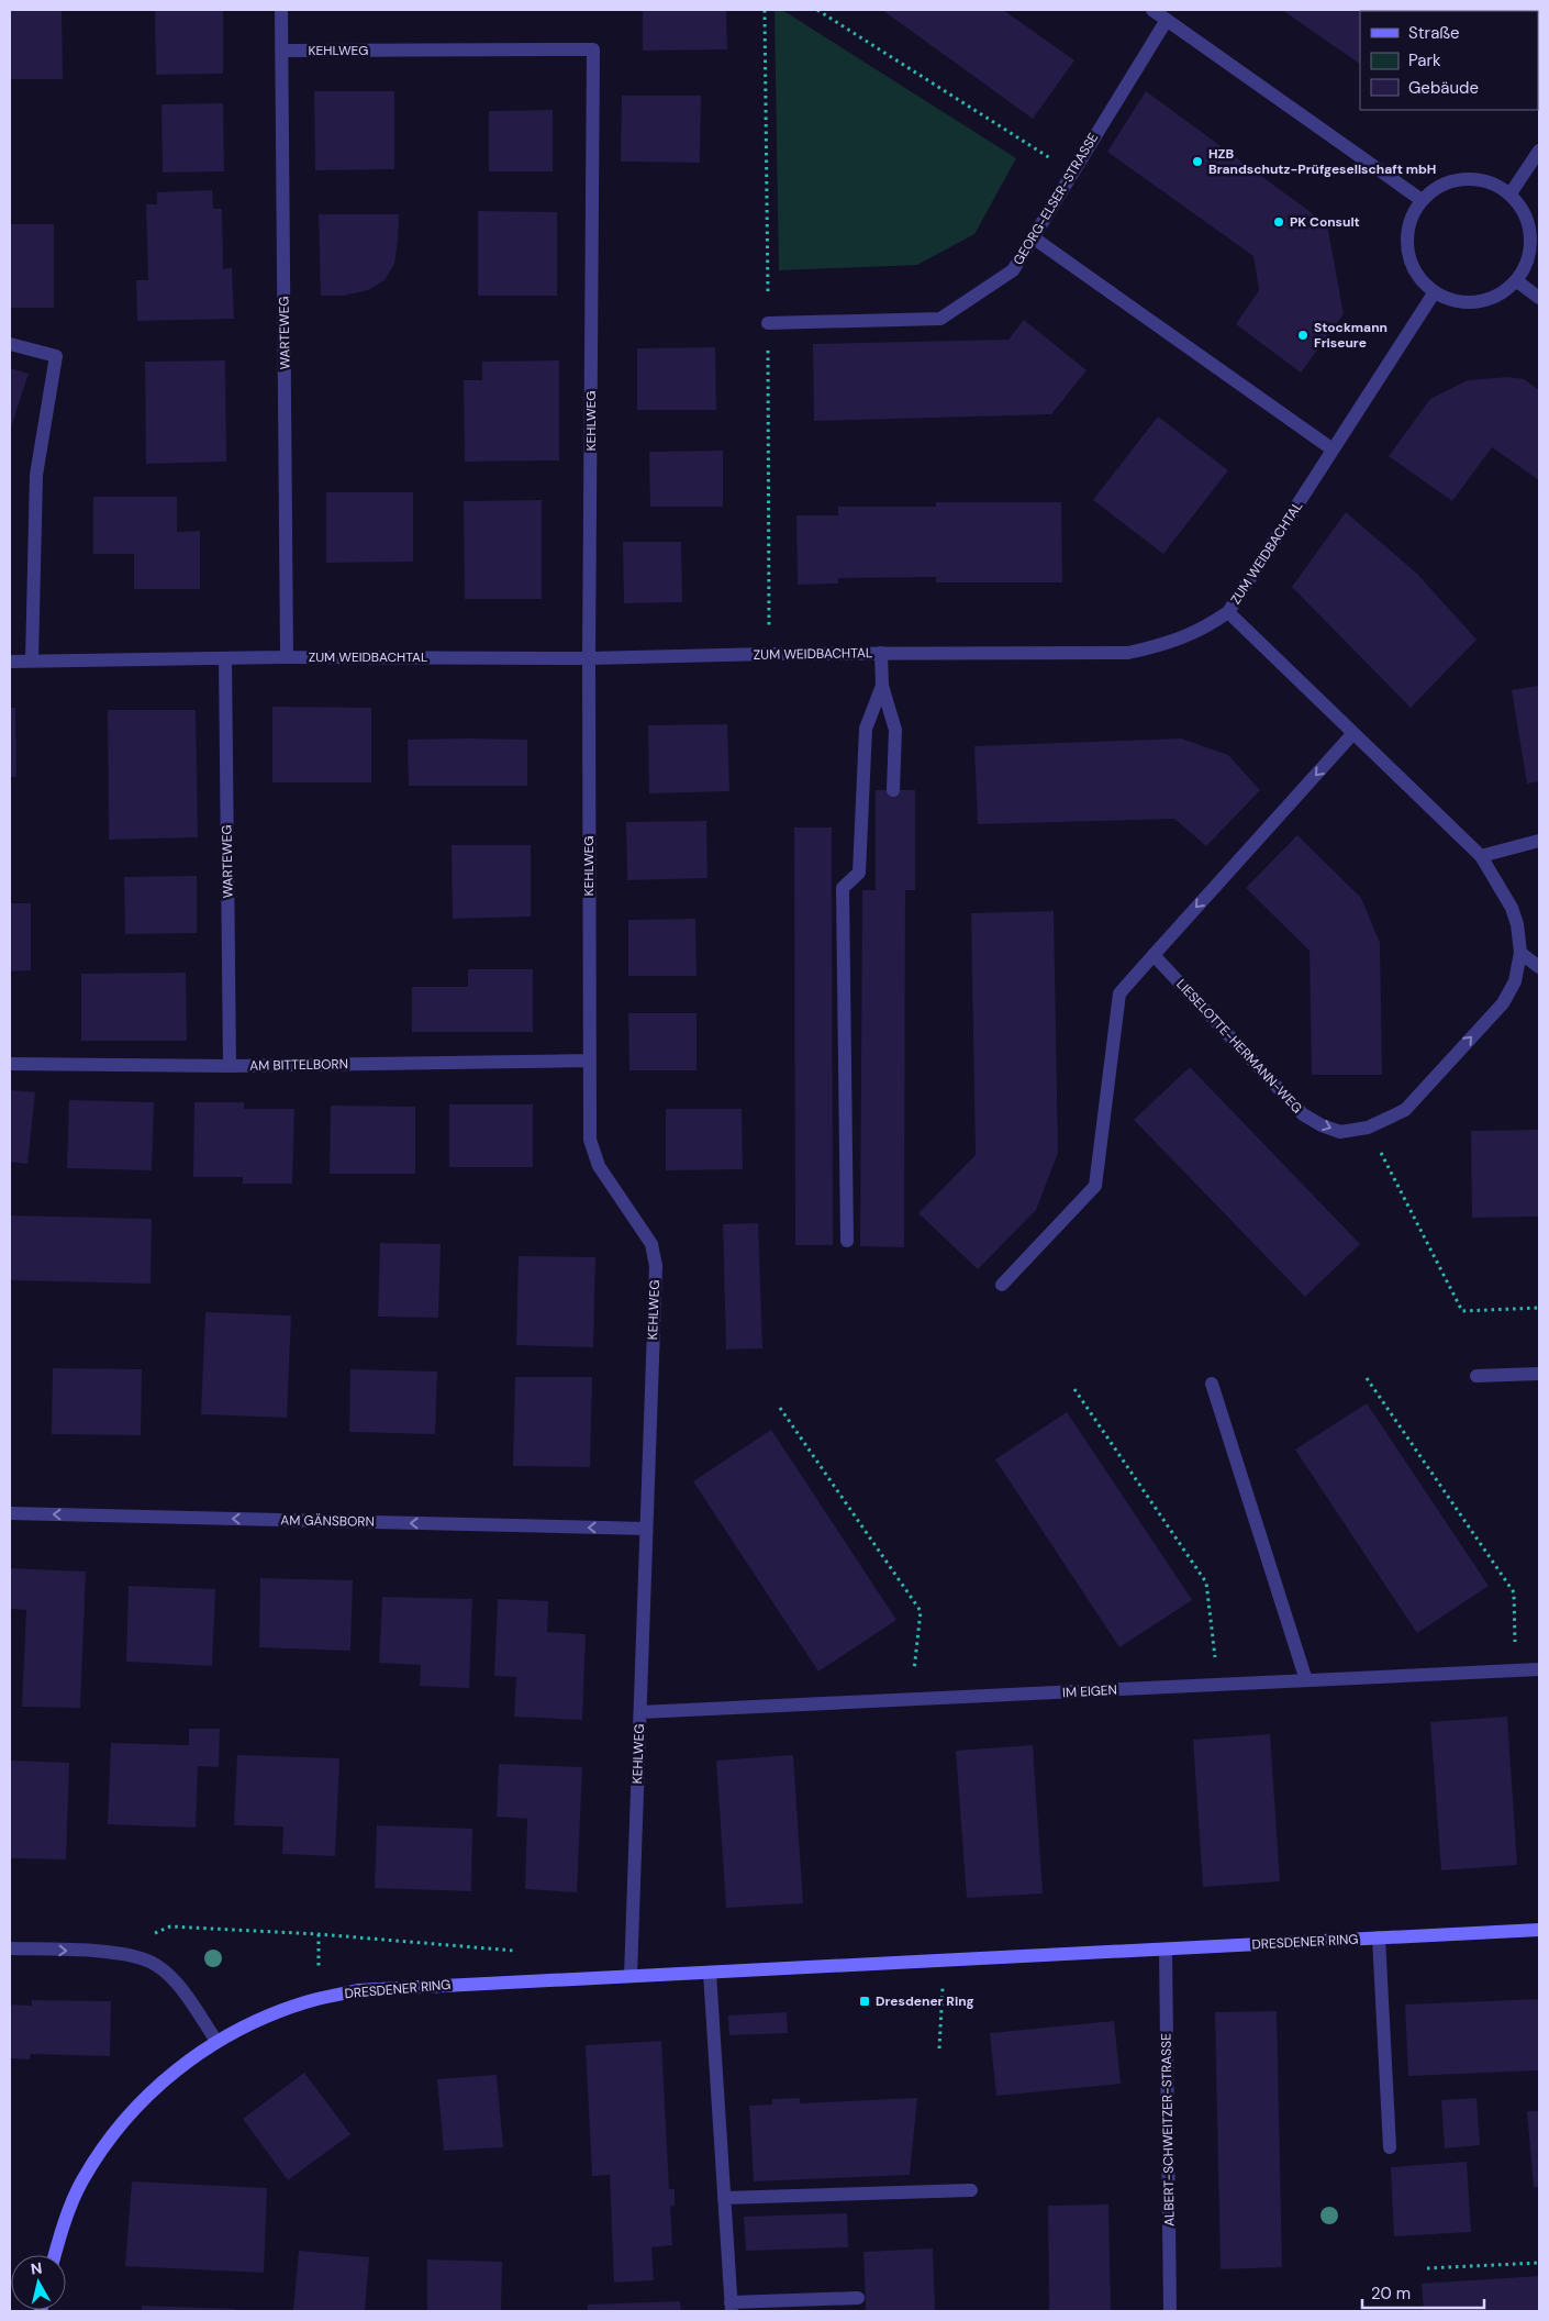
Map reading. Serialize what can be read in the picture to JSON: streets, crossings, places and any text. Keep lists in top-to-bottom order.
{
  "streets": {
    "main road": ["DRESDENER RING"],
    "street": [
      "KEHLWEG",
      "GEORG-ELSER-STRASSE",
      "WARTEWEG",
      "ZUM WEIDBACHTAL",
      "LIESELOTTE-HERMANN-WEG",
      "AM BITTELBORN",
      "AM GÄNSBORN",
      "IM EIGEN",
      "ALBERT-SCHWEITZER-STRASSE"
    ]
  },
  "crossings": [
    ["KEHLWEG", "WARTEWEG"],
    ["KEHLWEG", "ZUM WEIDBACHTAL"],
    ["KEHLWEG", "AM BITTELBORN"],
    ["KEHLWEG", "AM GÄNSBORN"],
    ["KEHLWEG", "IM EIGEN"],
    ["KEHLWEG", "DRESDENER RING"],
    ["WARTEWEG", "ZUM WEIDBACHTAL"],
    ["WARTEWEG", "AM BITTELBORN"],
    ["ZUM WEIDBACHTAL", "LIESELOTTE-HERMANN-WEG"],
    ["DRESDENER RING", "ALBERT-SCHWEITZER-STRASSE"]
  ],
  "one_way": ["AM GÄNSBORN"],
  "places": {
    "other": ["HZB Brandschutz-Prüfgesellschaft mbH", "PK Consult", "Stockmann Friseure"],
    "transit": ["Dresdener Ring"]
  },
  "legend": ["Straße", "Park", "Gebäude"],
  "scale_bar": "20 m",
  "north": "top"
}
